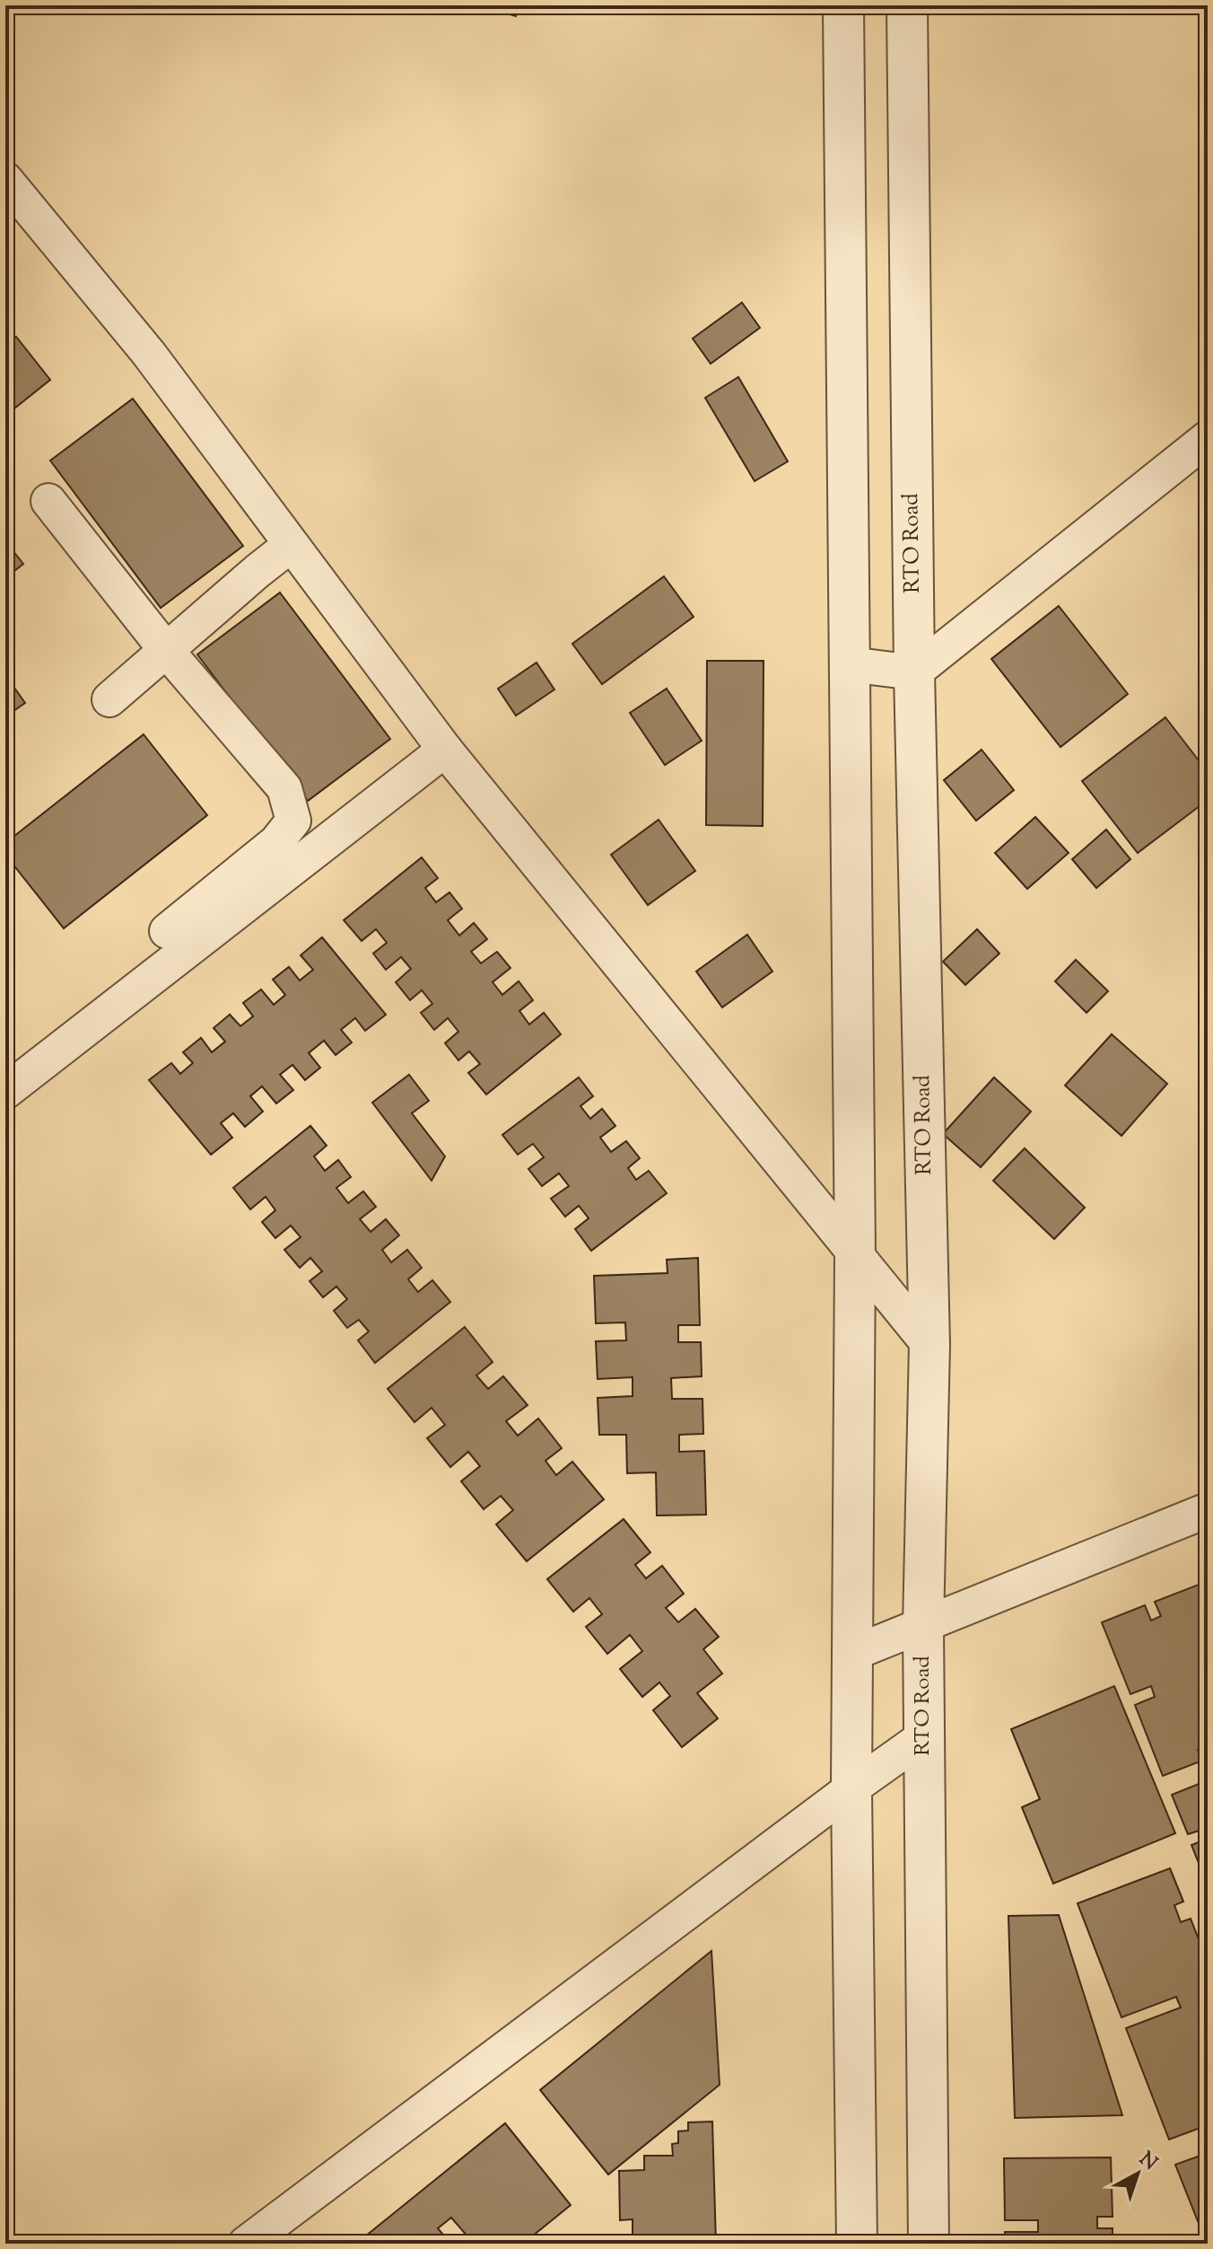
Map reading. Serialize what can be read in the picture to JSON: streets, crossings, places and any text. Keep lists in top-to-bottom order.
{
  "streets": {
    "street": ["RTO Road"]
  },
  "north": "top right"
}
